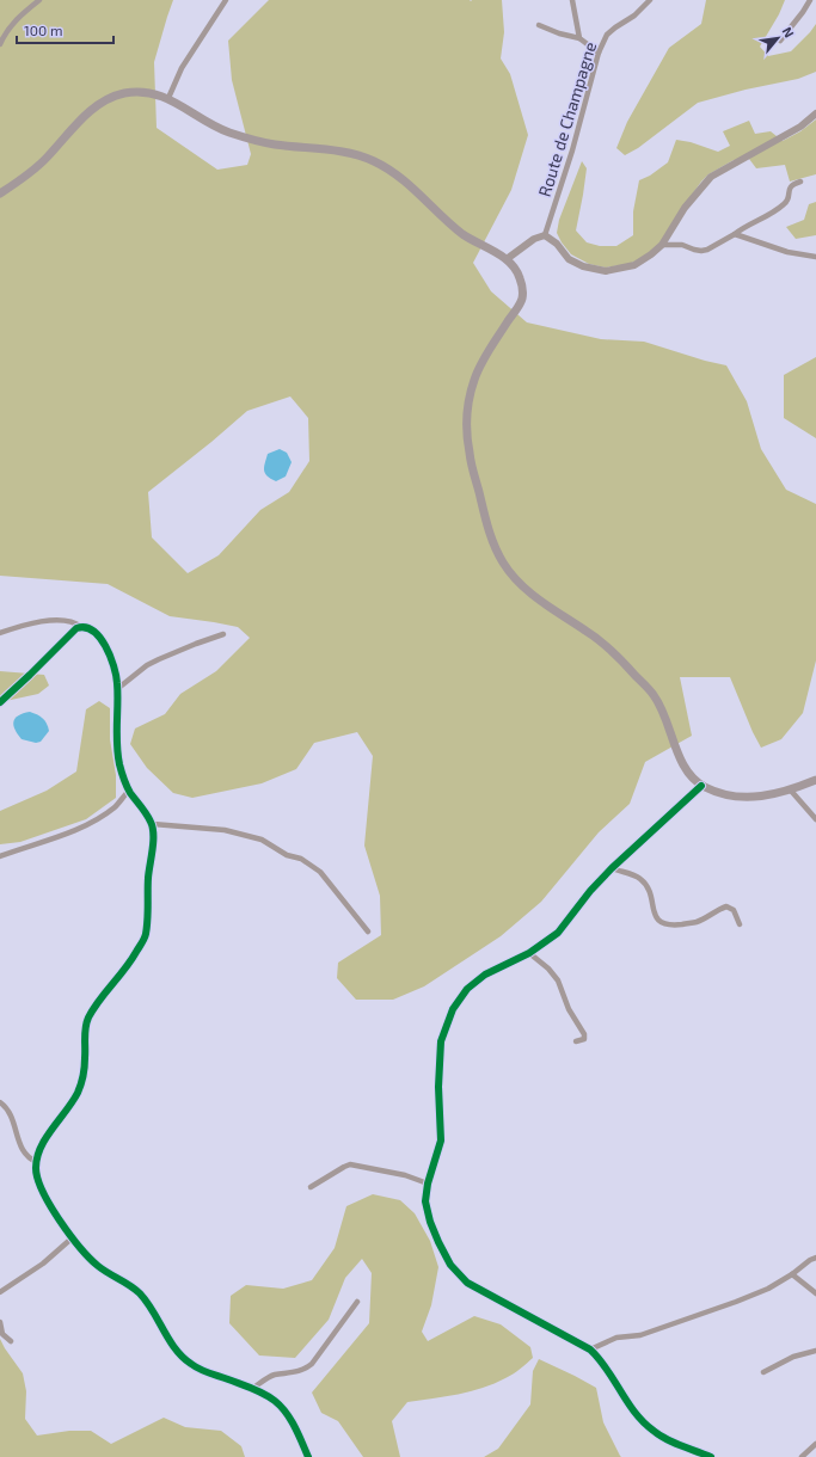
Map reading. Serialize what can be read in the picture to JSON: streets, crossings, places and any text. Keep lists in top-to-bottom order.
{
  "streets": {
    "street": ["Route de Champagne"]
  },
  "scale_bar": "100 m",
  "north": "top right"
}
